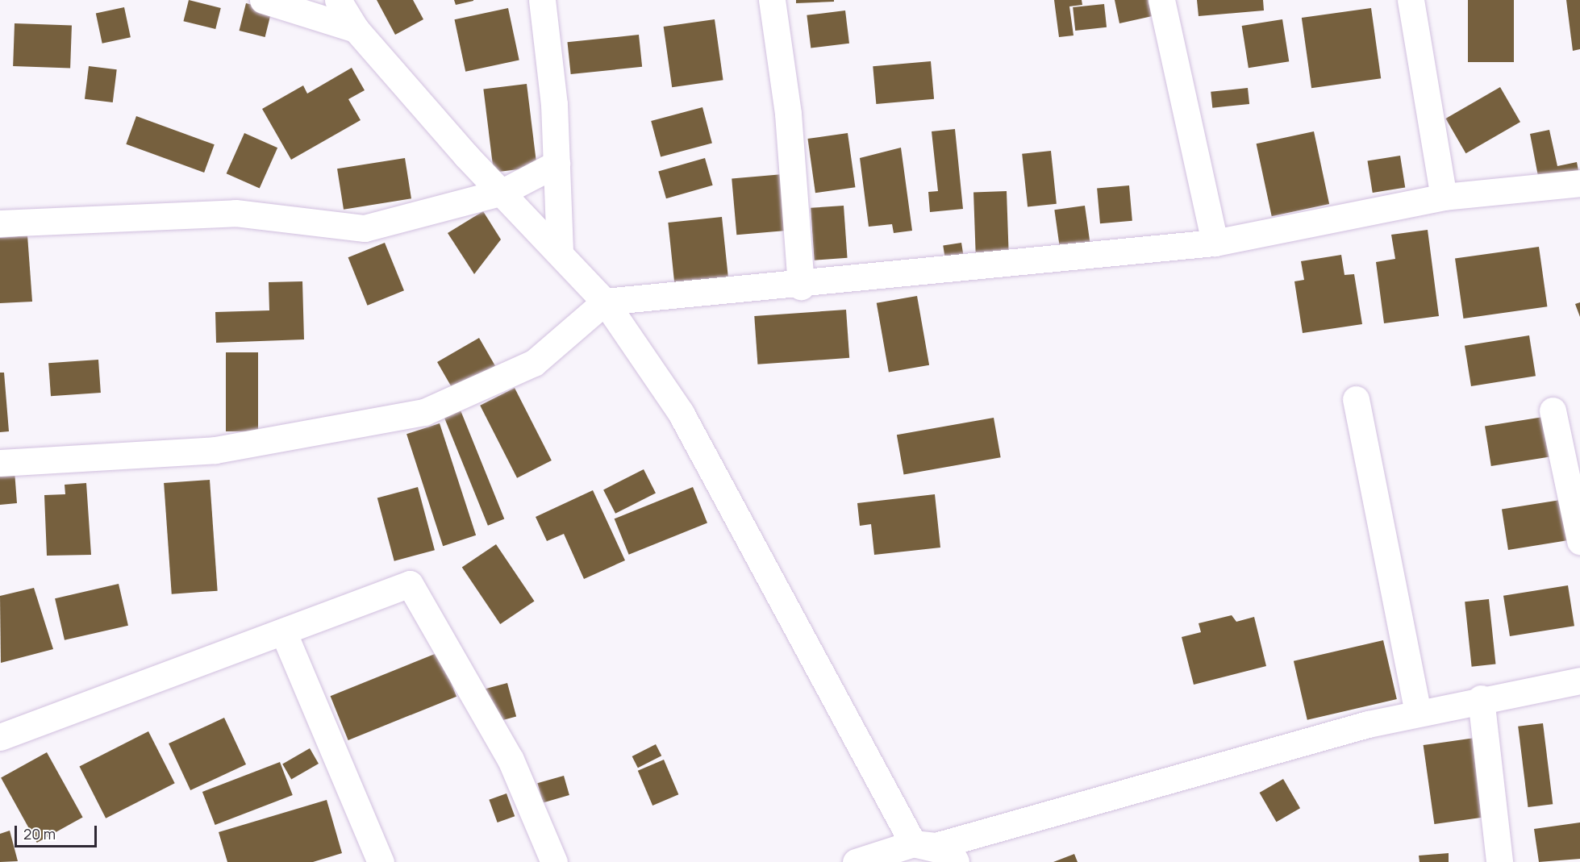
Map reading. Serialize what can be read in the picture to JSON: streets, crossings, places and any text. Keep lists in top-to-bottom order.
{
  "scale_bar": "20 m"
}
